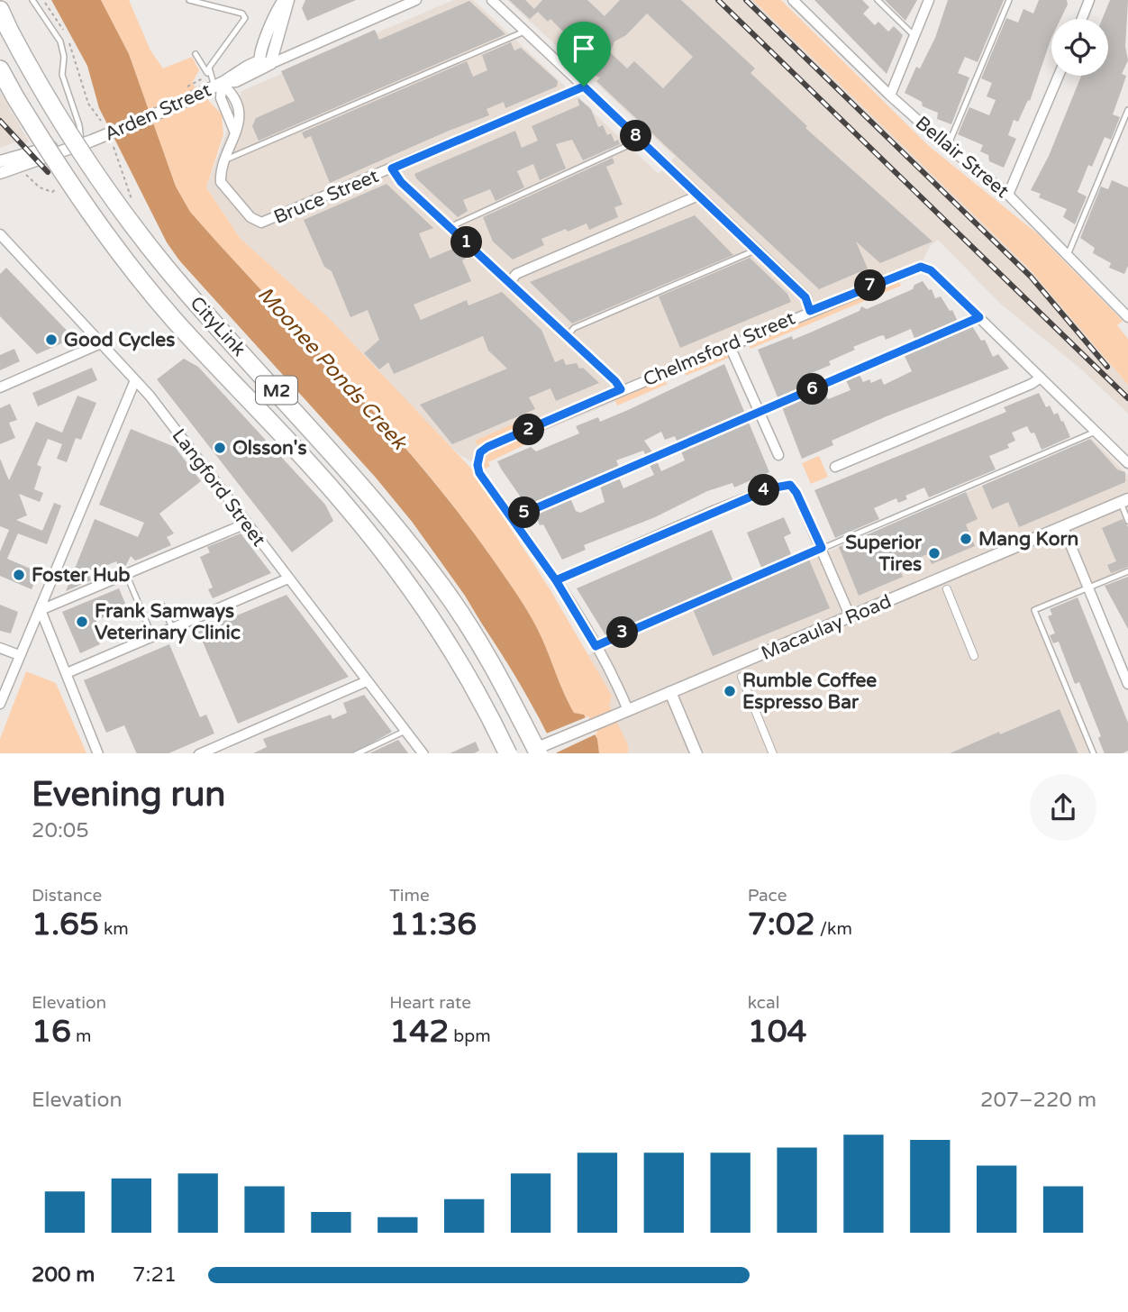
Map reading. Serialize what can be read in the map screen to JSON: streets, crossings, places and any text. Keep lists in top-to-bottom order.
{
  "streets": {
    "highway": ["CityLink", "M2"],
    "street": [
      "Arden Street",
      "Bellair Street",
      "Bruce Street",
      "Chelmsford Street",
      "Langford Street",
      "Macaulay Road"
    ]
  },
  "crossings": [
    ["CityLink", "Macaulay Road"]
  ],
  "water": ["Moonee Ponds Creek"],
  "places": [
    "Good Cycles",
    "Olsson's",
    "Mang Korn",
    "Superior Tires",
    "Foster Hub",
    "Frank Samways Veterinary Clinic",
    "Rumble Coffee Espresso Bar"
  ],
  "page": {
    "pins": [
      "8",
      "1",
      "7",
      "6",
      "2",
      "4",
      "5",
      "3"
    ],
    "heading": ["Evening run", "20:05"],
    "stats": [
      ["Distance", "1.65 km"],
      ["Time", "11:36"],
      ["Pace", "7:02 /km"],
      ["Elevation", "16 m"],
      ["Heart rate", "142 bpm"],
      ["kcal", "104"]
    ],
    "chart": ["Elevation", "207–220 m"],
    "list": [
      {
        "name": "200 m",
        "note": "7:21"
      }
    ]
  }
}
